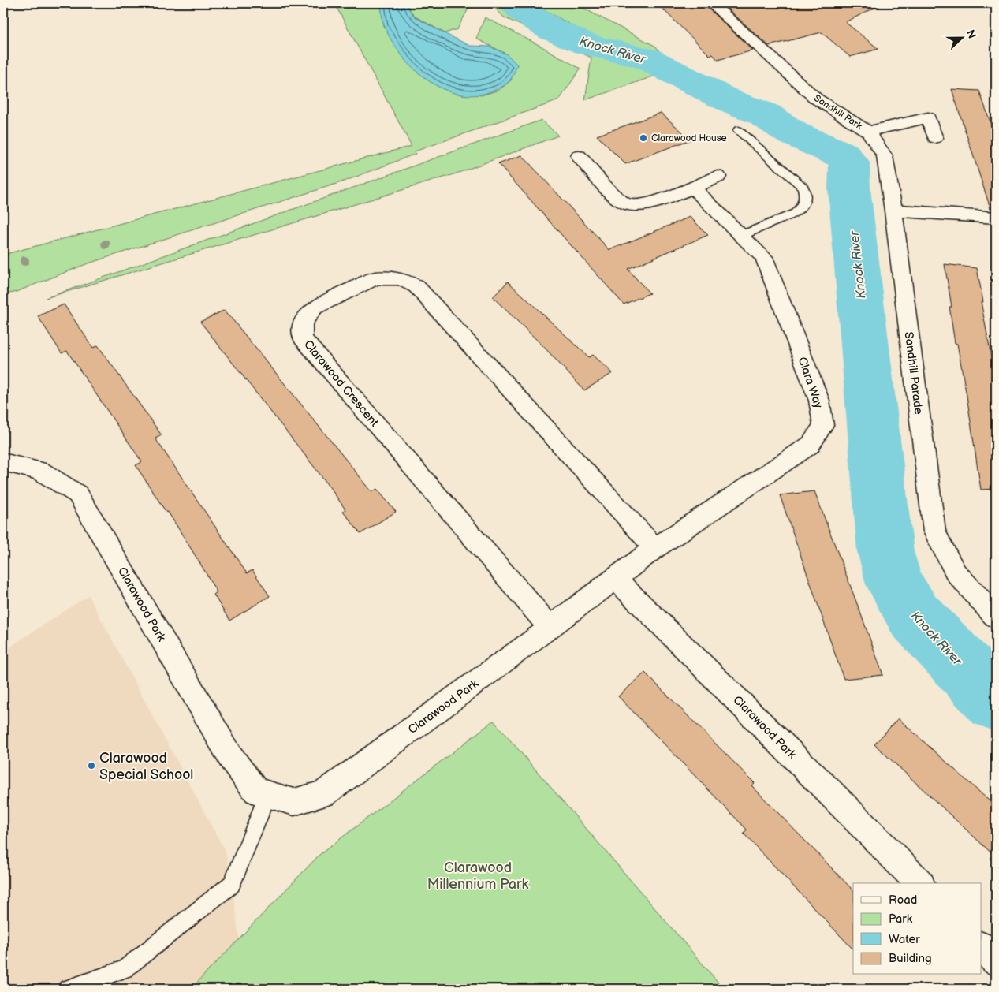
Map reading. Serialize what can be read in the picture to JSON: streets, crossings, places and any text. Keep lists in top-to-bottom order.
{
  "streets": {
    "street": [
      "Sandhill Park",
      "Sandhill Parade",
      "Clara Way",
      "Clarawood Crescent",
      "Clarawood Park"
    ]
  },
  "crossings": [
    ["Sandhill Park", "Sandhill Parade"],
    ["Clara Way", "Clarawood Crescent"],
    ["Clara Way", "Clarawood Park"],
    ["Clarawood Crescent", "Clarawood Park"]
  ],
  "water": ["Knock River"],
  "parks": ["Clarawood Millennium Park"],
  "places": ["Clarawood House", "Clarawood Special School"],
  "legend": [
    "Road",
    "Park",
    "Water",
    "Building"
  ],
  "north": "right"
}
